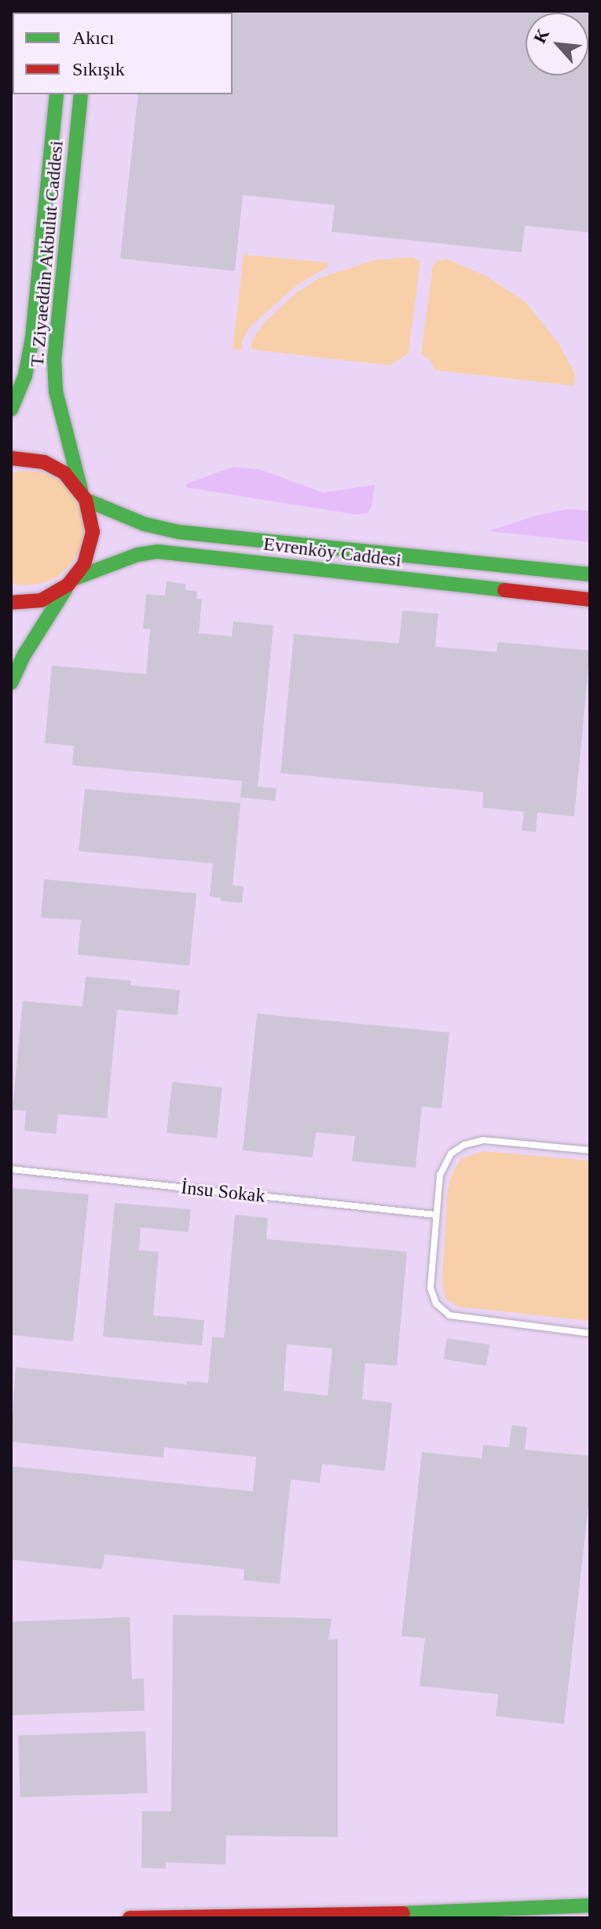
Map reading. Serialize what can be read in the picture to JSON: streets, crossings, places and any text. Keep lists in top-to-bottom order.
{
  "streets": {
    "street": ["T. Ziyaeddin Akbulut Caddesi", "Evrenköy Caddesi"],
    "lane": ["İnsu Sokak"]
  },
  "crossings": [
    ["T. Ziyaeddin Akbulut Caddesi", "Evrenköy Caddesi"]
  ],
  "legend": ["Akıcı", "Sıkışık"],
  "north": "top left"
}
